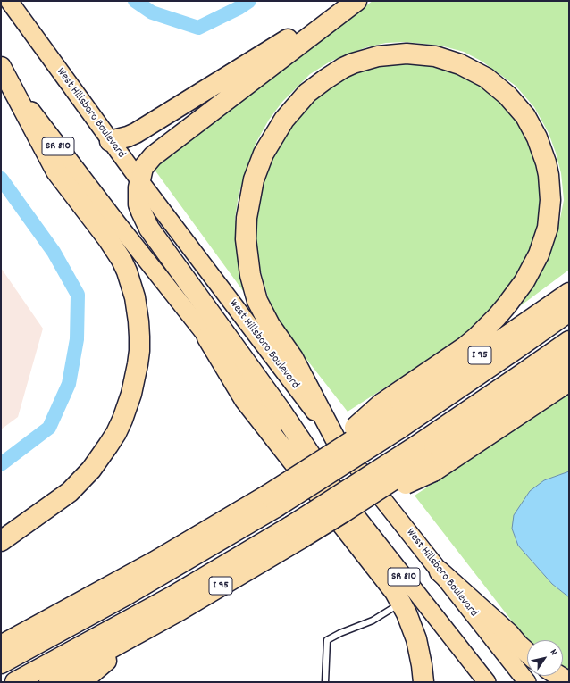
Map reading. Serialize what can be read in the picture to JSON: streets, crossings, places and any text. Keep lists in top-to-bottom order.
{
  "streets": {
    "highway": ["I 95"],
    "main road": ["West Hillsboro Boulevard", "SR 810"]
  },
  "crossings": [
    ["SR 810", "I 95"]
  ],
  "north": "top right"
}
